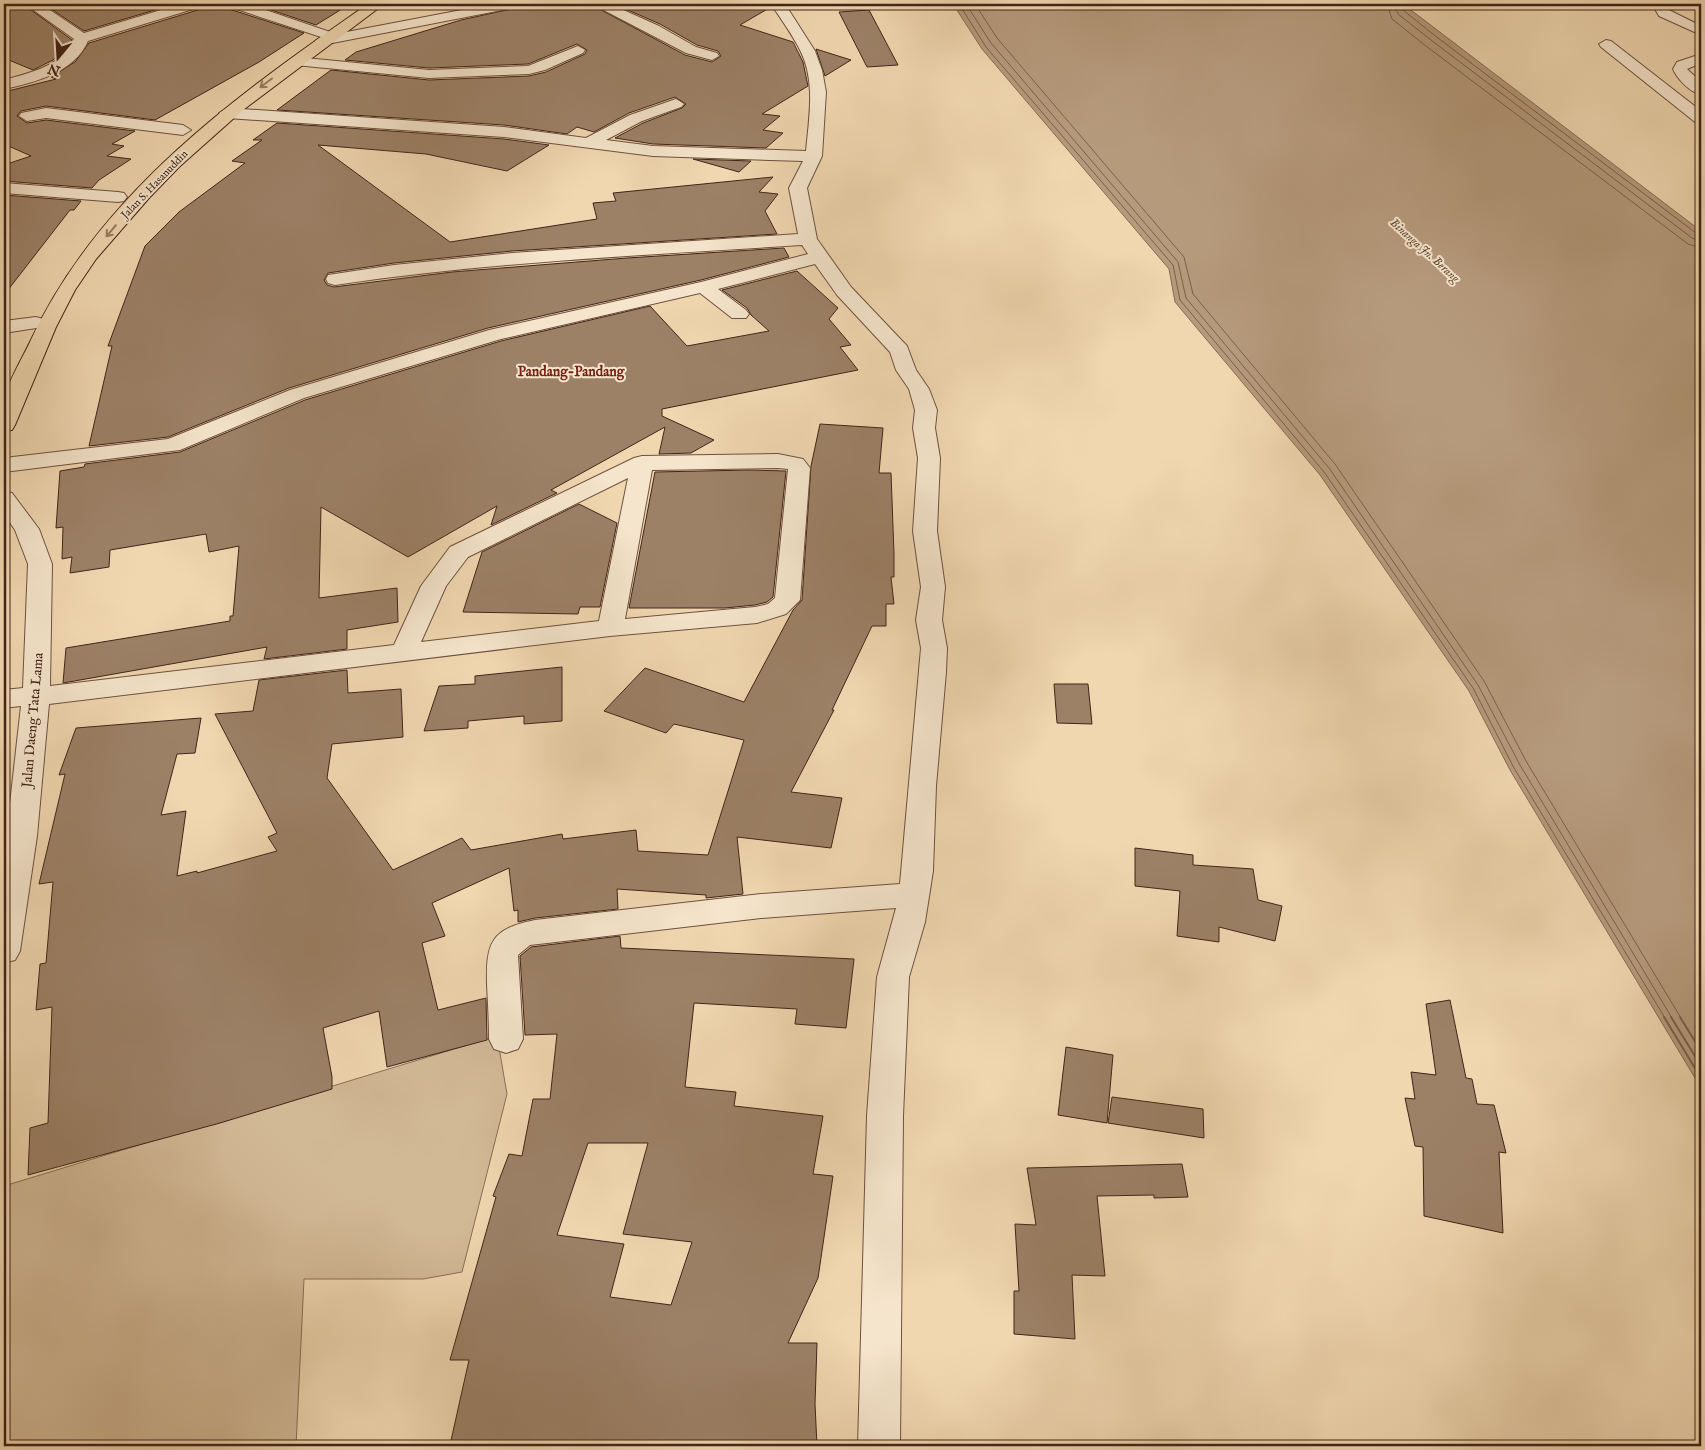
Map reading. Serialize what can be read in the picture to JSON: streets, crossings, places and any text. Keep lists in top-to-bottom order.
{
  "streets": {
    "highway": ["Jalan S. Hasanuddin"],
    "street": ["Jalan Daeng Tata Lama"]
  },
  "districts": ["Pandang-Pandang"],
  "water": ["Binanga Jn. Berang"],
  "north": "bottom"
}
